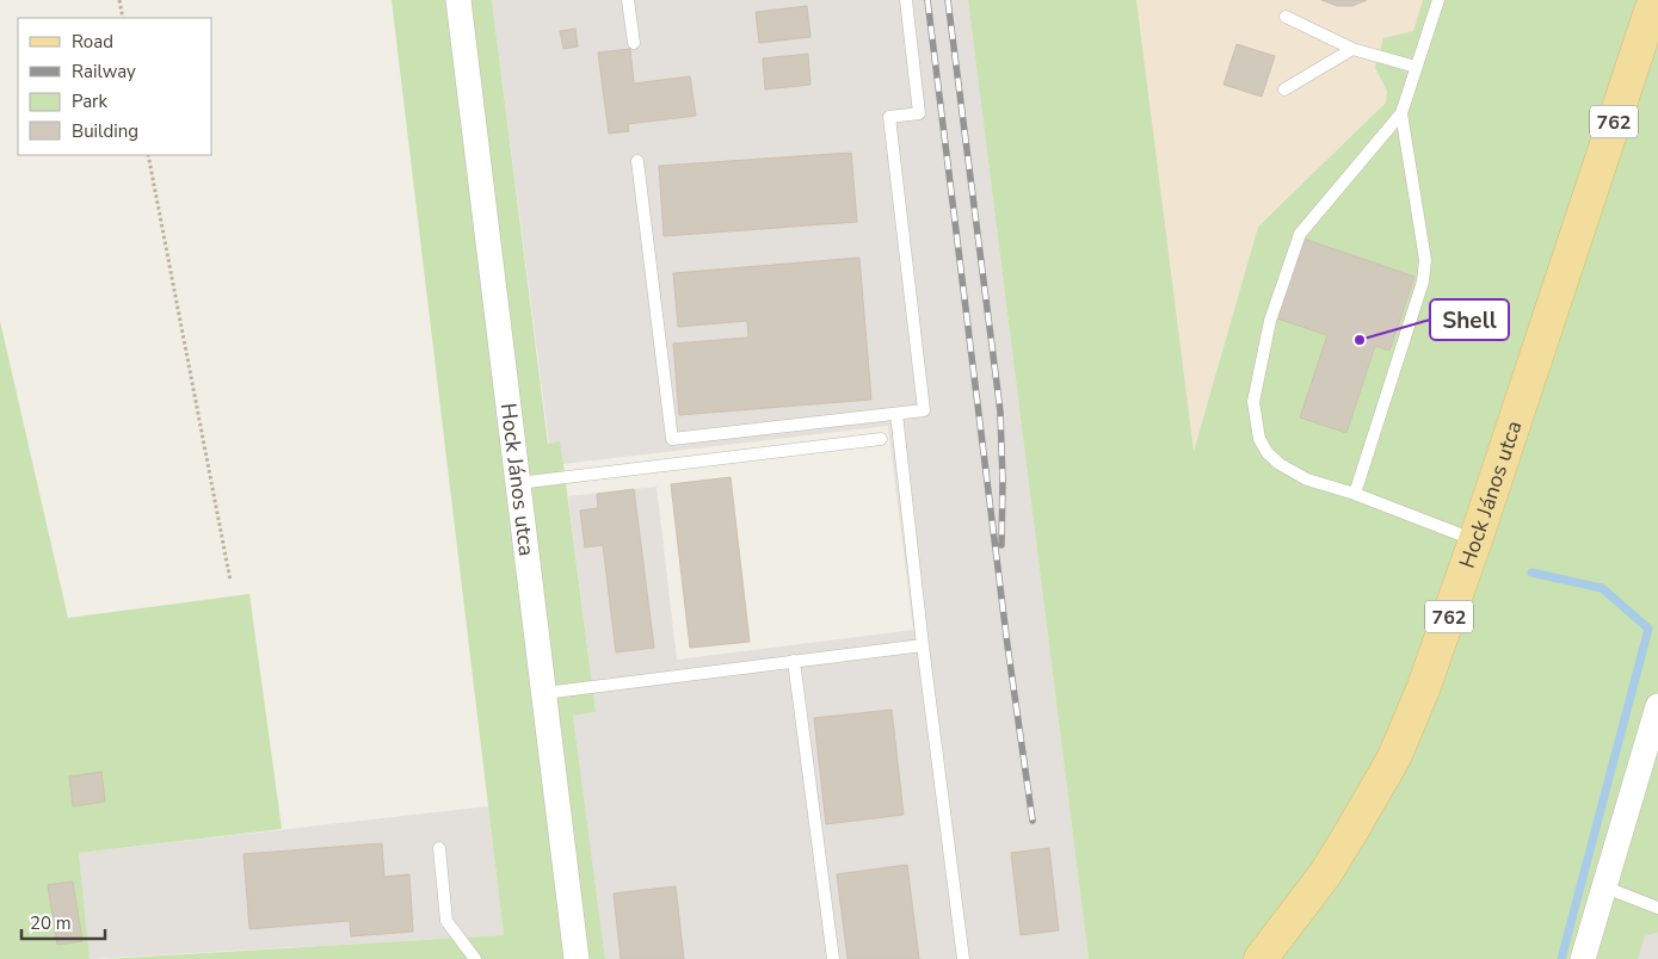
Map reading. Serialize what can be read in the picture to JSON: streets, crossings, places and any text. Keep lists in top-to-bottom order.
{
  "streets": {
    "main road": ["762", "Hock János utca"]
  },
  "places": ["Shell"],
  "legend": [
    "Road",
    "Railway",
    "Park",
    "Building"
  ],
  "scale_bar": "20 m"
}
